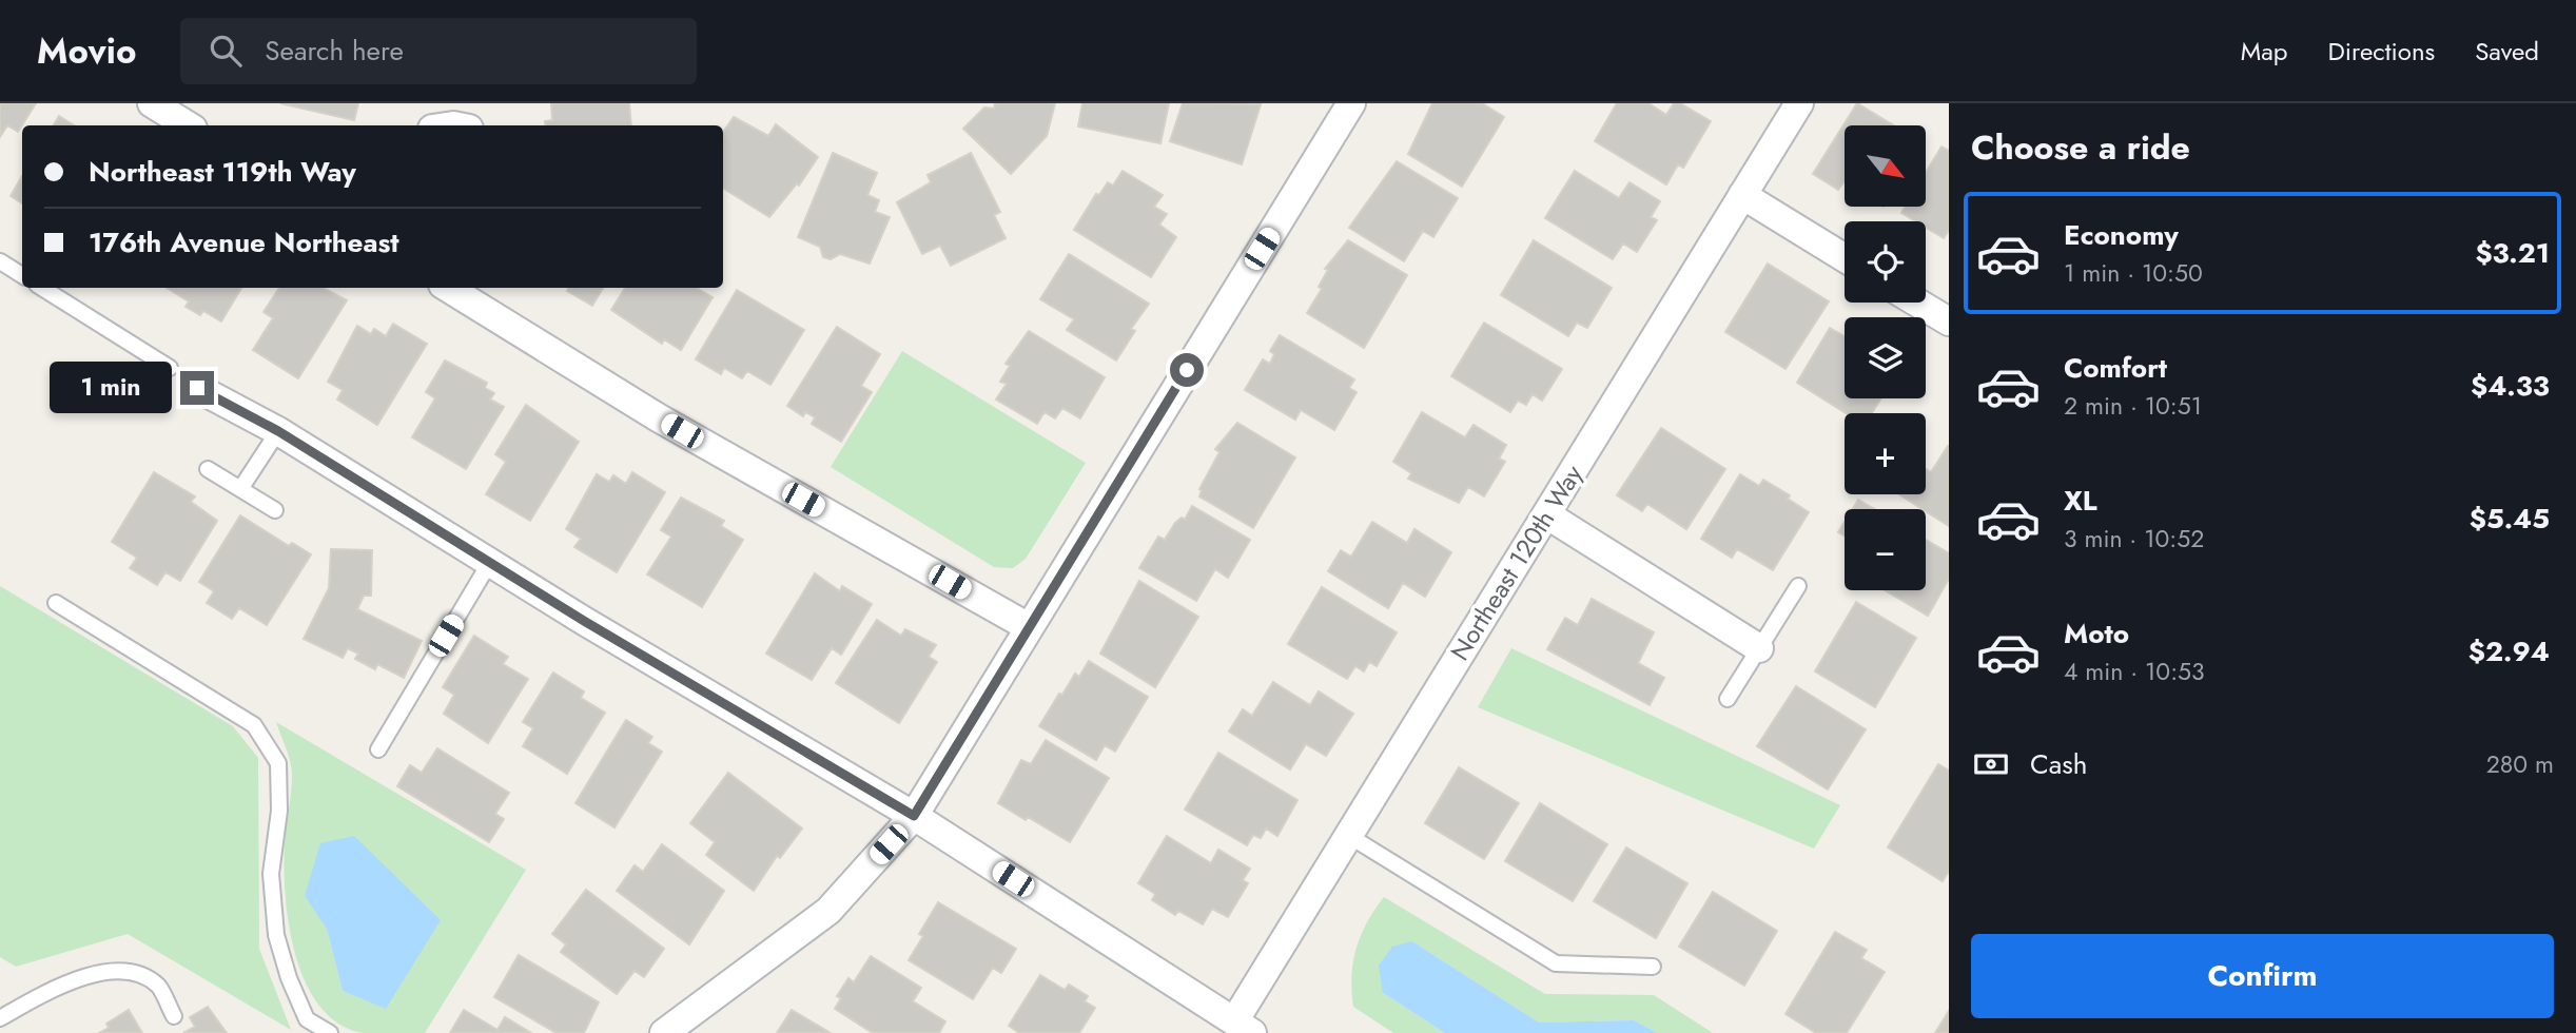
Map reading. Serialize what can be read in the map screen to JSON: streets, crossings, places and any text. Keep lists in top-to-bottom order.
{
  "streets": {
    "street": ["Northeast 120th Way"]
  },
  "north": "bottom right",
  "page": {
    "header": "Movio",
    "search": "Search here",
    "nav": ["Map", "Directions", "Saved"],
    "heading": "Choose a ride",
    "map_buttons": ["+", "−"],
    "banner": ["Northeast 119th Way", "176th Avenue Northeast"],
    "list": [
      {
        "name": "Economy",
        "note": "1 min · 10:50",
        "value": "$3.21"
      },
      {
        "name": "Comfort",
        "note": "2 min · 10:51",
        "value": "$4.33"
      },
      {
        "name": "XL",
        "note": "3 min · 10:52",
        "value": "$5.45"
      },
      {
        "name": "Moto",
        "note": "4 min · 10:53",
        "value": "$2.94"
      }
    ],
    "bubble": "1 min",
    "pay": ["Cash", "280 m"],
    "buttons": "Confirm"
  }
}
